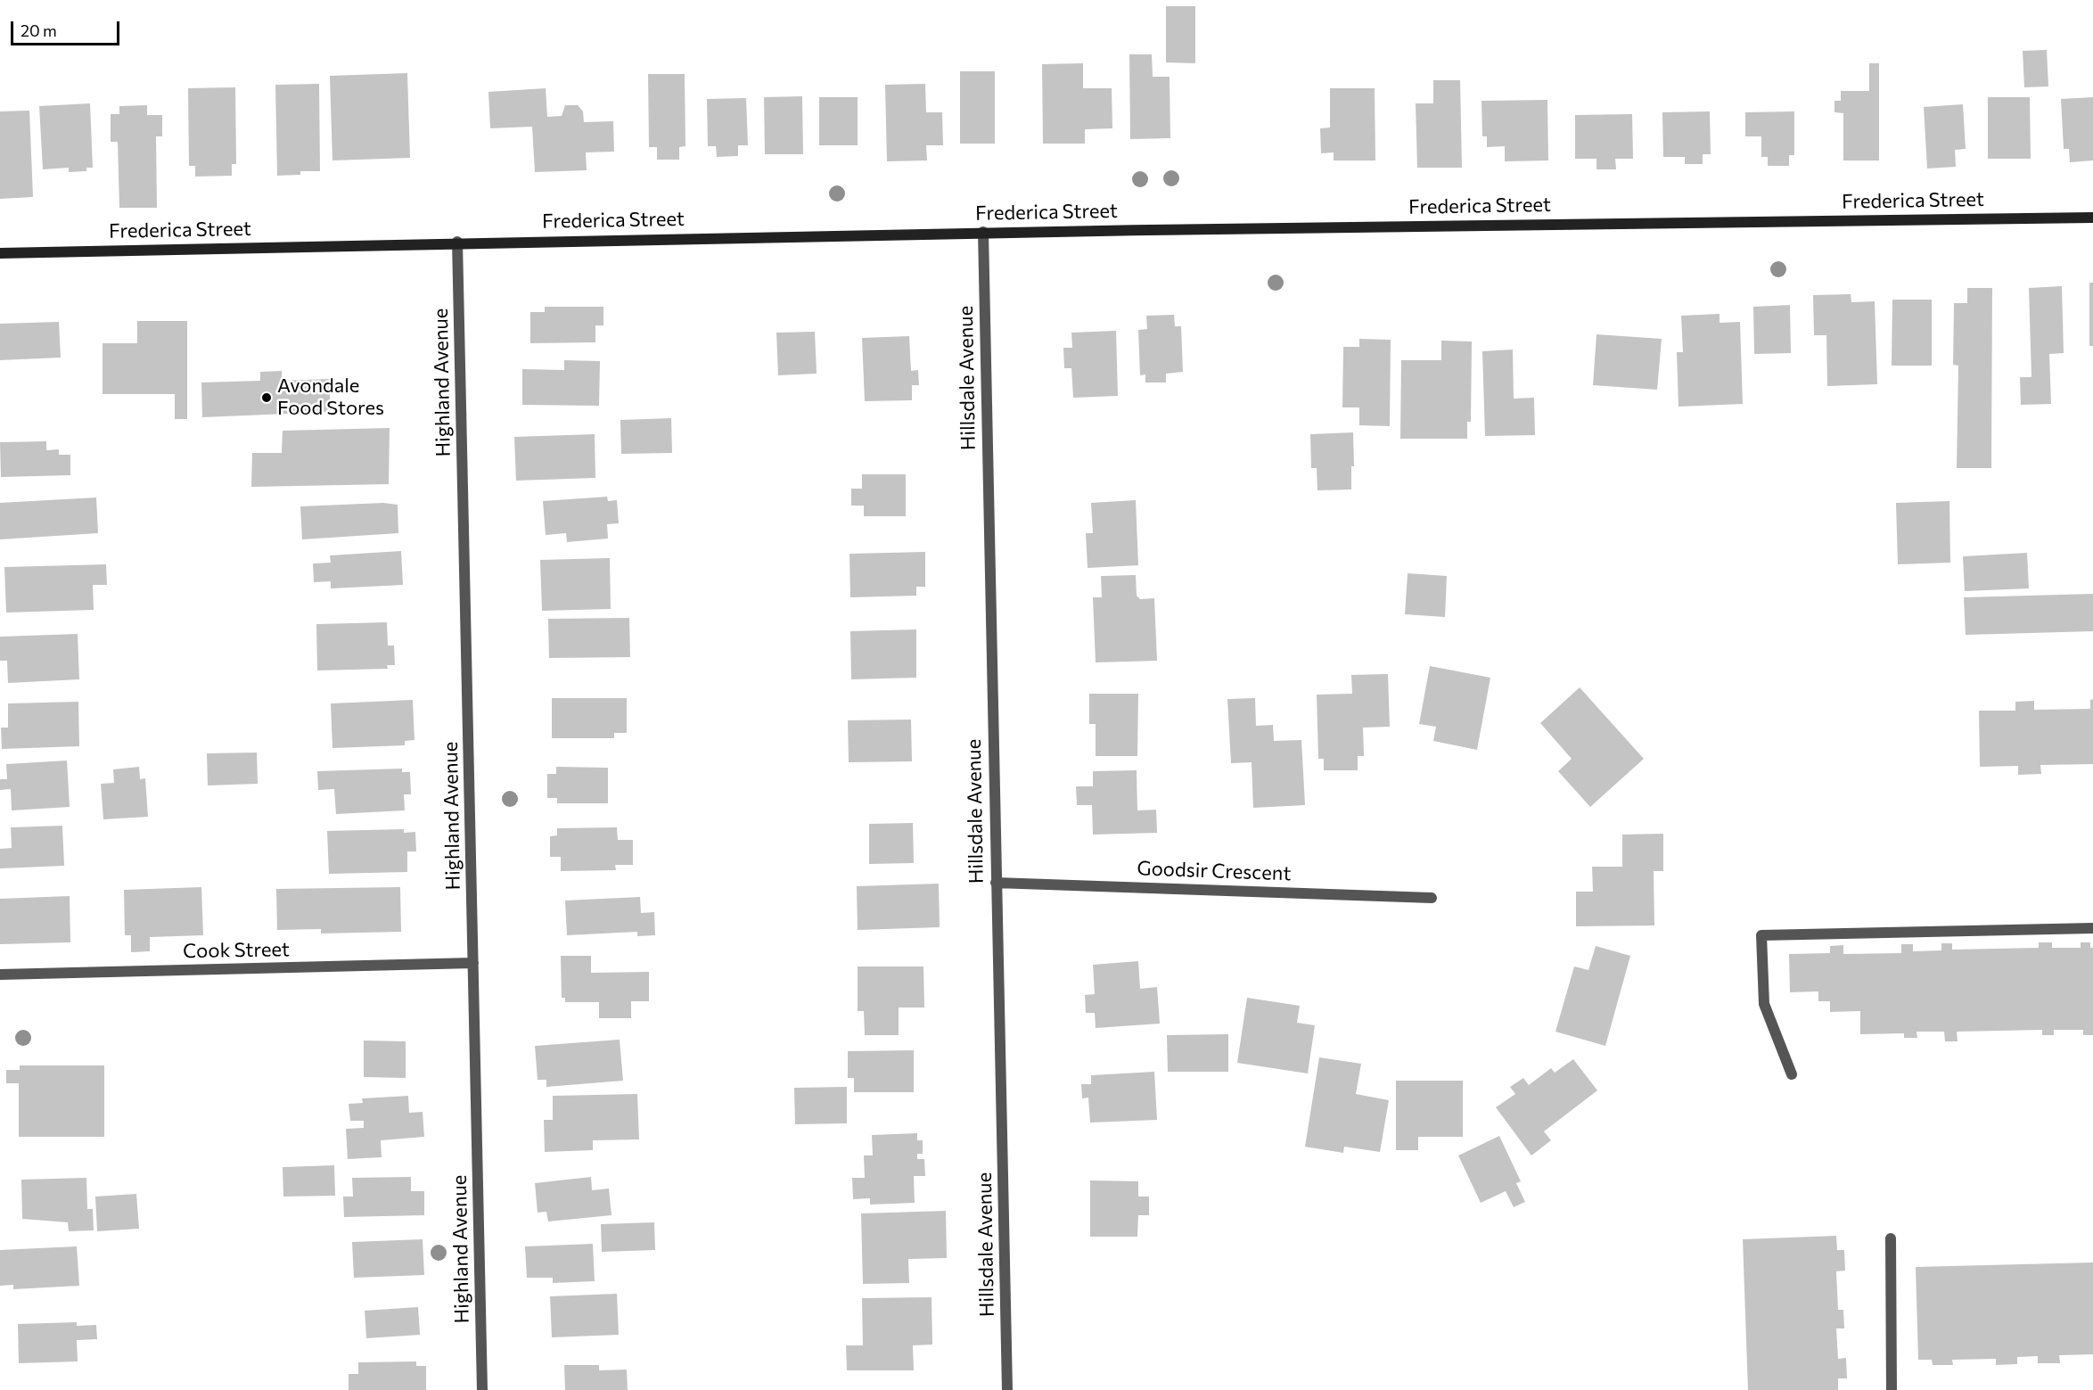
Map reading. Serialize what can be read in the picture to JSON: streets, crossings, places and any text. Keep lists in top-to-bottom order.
{
  "streets": {
    "street": [
      "Frederica Street",
      "Hillsdale Avenue",
      "Highland Avenue",
      "Goodsir Crescent",
      "Cook Street"
    ]
  },
  "crossings": [
    ["Frederica Street", "Hillsdale Avenue"],
    ["Frederica Street", "Highland Avenue"],
    ["Hillsdale Avenue", "Goodsir Crescent"],
    ["Highland Avenue", "Cook Street"]
  ],
  "places": ["Avondale Food Stores"],
  "scale_bar": "20 m"
}
